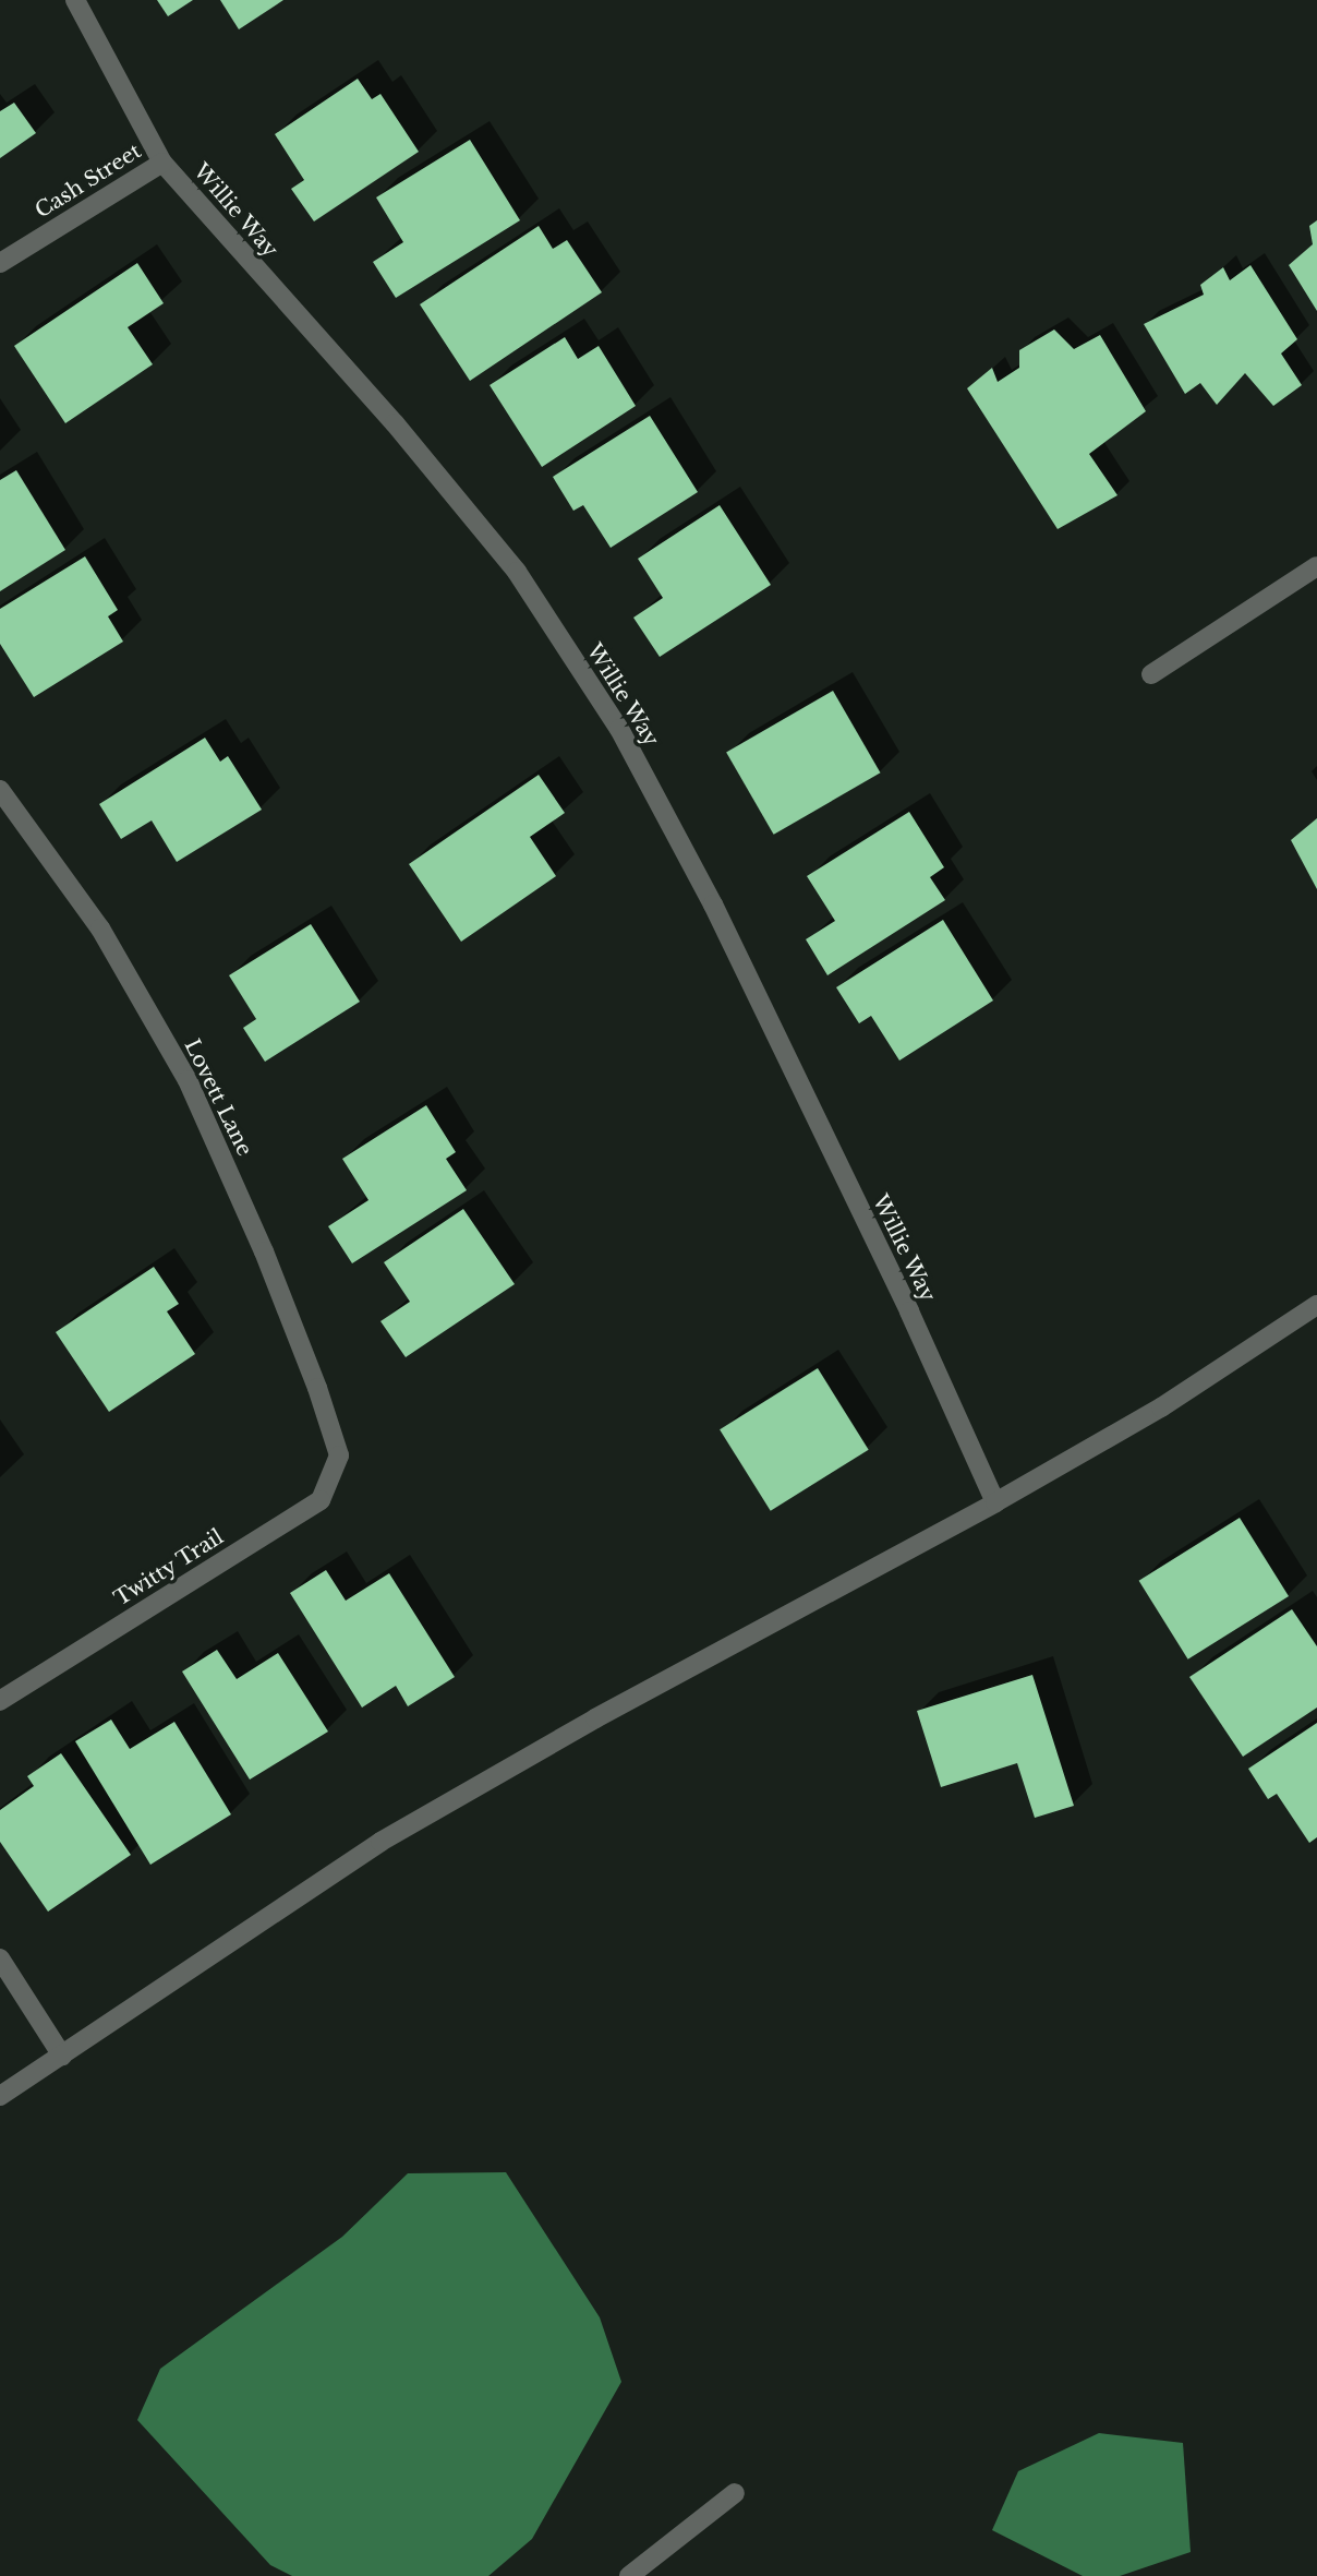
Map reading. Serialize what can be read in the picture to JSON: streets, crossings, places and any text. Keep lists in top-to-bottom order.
{
  "streets": {
    "street": [
      "Cash Street",
      "Willie Way",
      "Lovett Lane",
      "Twitty Trail"
    ]
  },
  "crossings": [
    ["Cash Street", "Willie Way"],
    ["Lovett Lane", "Twitty Trail"]
  ]
}
